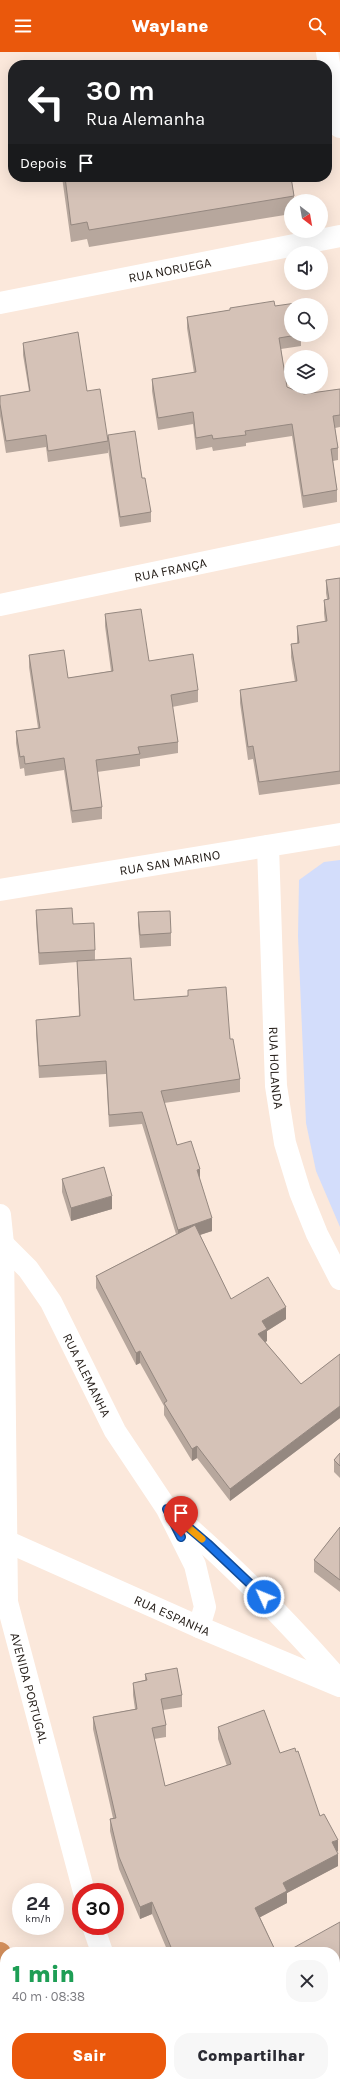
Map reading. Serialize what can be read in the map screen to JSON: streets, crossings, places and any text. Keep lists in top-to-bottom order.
{
  "streets": {
    "street": [
      "RUA NORUEGA",
      "RUA FRANÇA",
      "RUA SAN MARINO",
      "RUA HOLANDA",
      "RUA ALEMANHA",
      "RUA ESPANHA",
      "AVENIDA PORTUGAL"
    ]
  },
  "crossings": [
    ["RUA SAN MARINO", "RUA HOLANDA"],
    ["RUA ALEMANHA", "RUA ESPANHA"],
    ["RUA ALEMANHA", "AVENIDA PORTUGAL"],
    ["RUA ESPANHA", "AVENIDA PORTUGAL"]
  ],
  "north": "bottom right",
  "page": {
    "header": "Waylane",
    "turn": ["30 m", "Rua Alemanha"],
    "then": "Depois",
    "speed": "24 km/h",
    "limit": "30",
    "heading": ["1 min", "40 m · 08:38"],
    "buttons": ["Sair", "Compartilhar"]
  }
}
